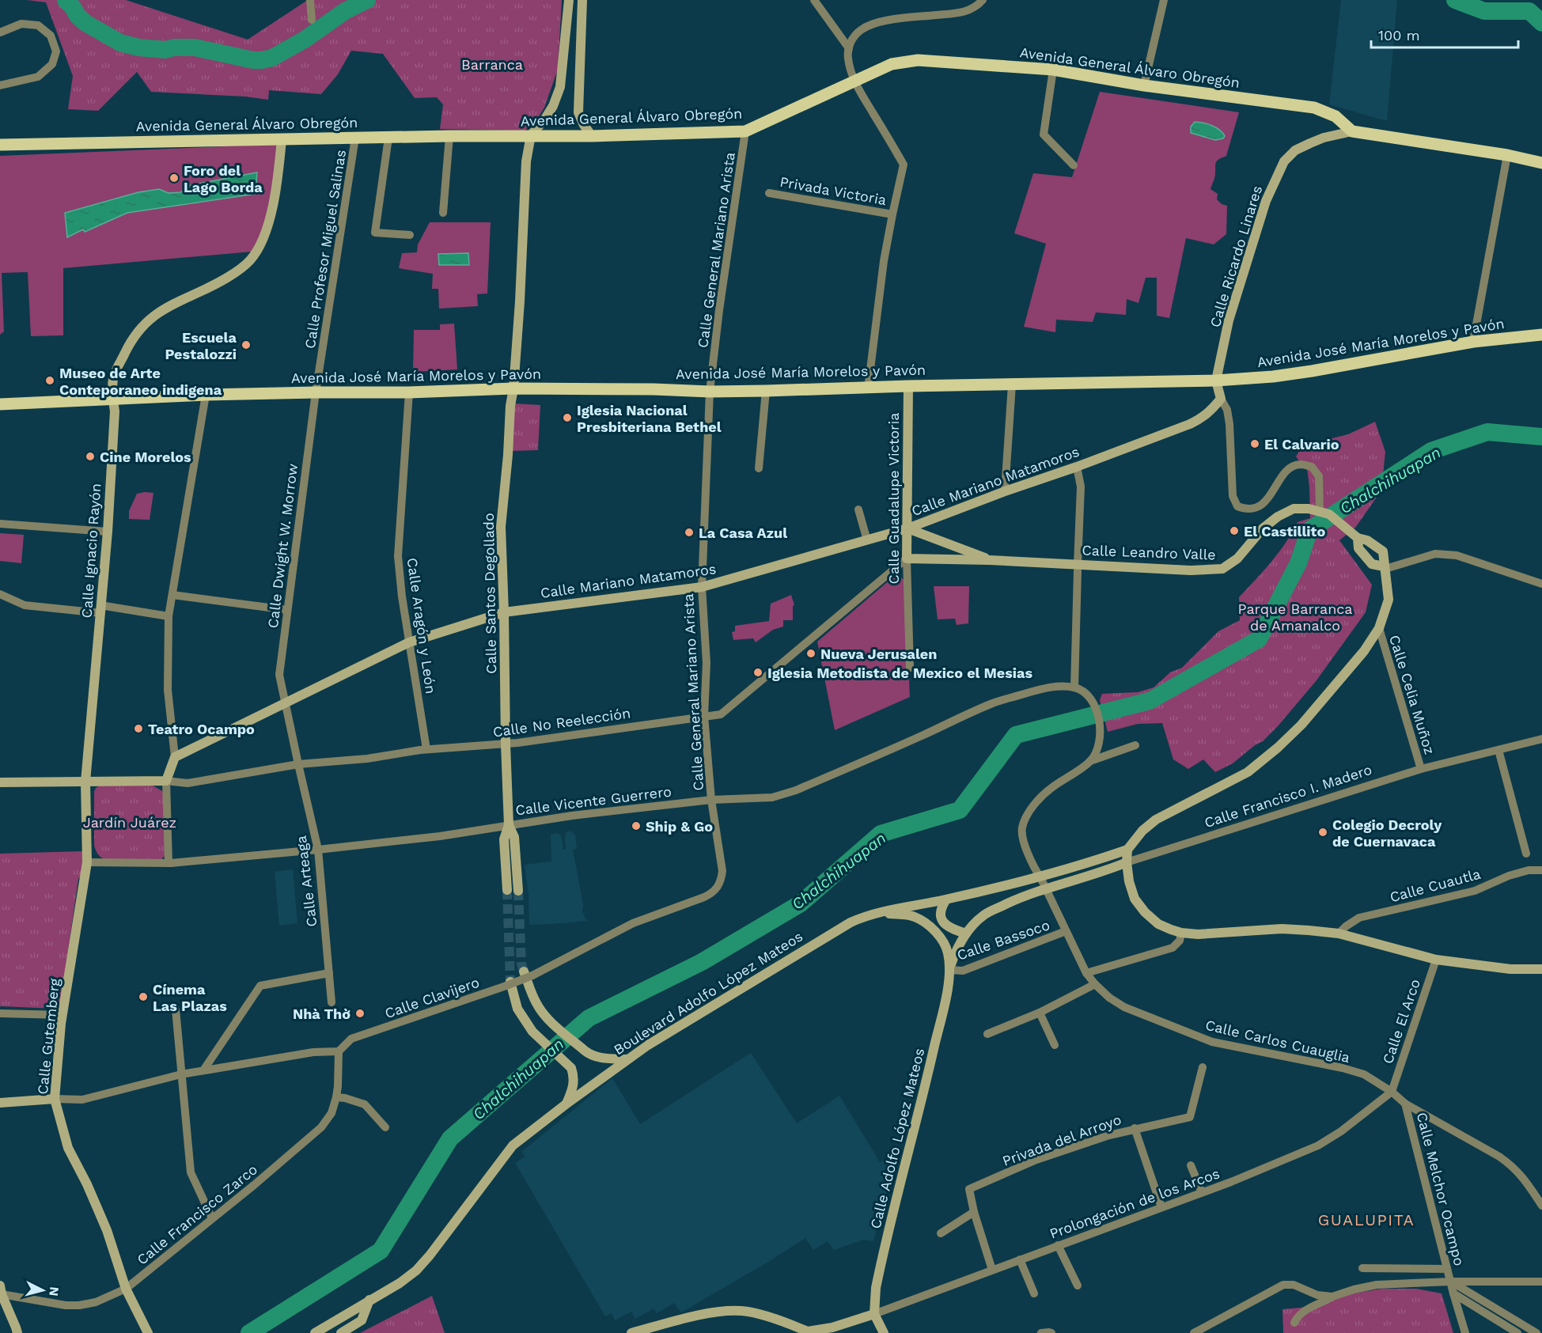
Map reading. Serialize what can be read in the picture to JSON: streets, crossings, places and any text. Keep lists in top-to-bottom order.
{
  "streets": {
    "main road": ["Avenida General Álvaro Obregón", "Avenida José María Morelos y Pavón"],
    "street": [
      "Privada Victoria",
      "Calle Profesor Miguel Salinas",
      "Calle General Mariano Arista",
      "Calle Ricardo Linares",
      "Calle Mariano Matamoros",
      "Calle Guadalupe Victoria",
      "Calle Dwight W. Morrow",
      "Calle Ignacio Rayón",
      "Calle Leandro Valle",
      "Calle Santos Degollado",
      "Calle Aragón y León",
      "Calle Celia Muñoz",
      "Calle No Reelección",
      "Calle Francisco I. Madero",
      "Calle Vicente Guerrero",
      "Calle Arteaga",
      "Calle Cuautla",
      "Calle Bassoco",
      "Boulevard Adolfo López Mateos",
      "Calle Clavijero",
      "Calle El Arco",
      "Calle Gutemberg",
      "Calle Carlos Cuauglia",
      "Calle Adolfo López Mateos",
      "Privada del Arroyo",
      "Calle Melchor Ocampo",
      "Prolongación de los Arcos",
      "Calle Francisco Zarco"
    ]
  },
  "crossings": [
    ["Avenida General Álvaro Obregón", "Calle Profesor Miguel Salinas"],
    ["Avenida General Álvaro Obregón", "Calle General Mariano Arista"],
    ["Avenida General Álvaro Obregón", "Calle Ricardo Linares"],
    ["Avenida General Álvaro Obregón", "Calle Ignacio Rayón"],
    ["Avenida General Álvaro Obregón", "Calle Santos Degollado"],
    ["Calle Profesor Miguel Salinas", "Avenida José María Morelos y Pavón"],
    ["Calle Profesor Miguel Salinas", "Calle Dwight W. Morrow"],
    ["Calle General Mariano Arista", "Avenida José María Morelos y Pavón"],
    ["Calle General Mariano Arista", "Calle Mariano Matamoros"],
    ["Calle General Mariano Arista", "Calle No Reelección"],
    ["Calle General Mariano Arista", "Calle Vicente Guerrero"],
    ["Calle General Mariano Arista", "Calle Clavijero"],
    ["Calle Ricardo Linares", "Avenida José María Morelos y Pavón"],
    ["Avenida José María Morelos y Pavón", "Calle Guadalupe Victoria"],
    ["Avenida José María Morelos y Pavón", "Calle Dwight W. Morrow"],
    ["Avenida José María Morelos y Pavón", "Calle Ignacio Rayón"],
    ["Avenida José María Morelos y Pavón", "Calle Santos Degollado"],
    ["Avenida José María Morelos y Pavón", "Calle Aragón y León"],
    ["Calle Mariano Matamoros", "Calle Guadalupe Victoria"],
    ["Calle Mariano Matamoros", "Calle Dwight W. Morrow"],
    ["Calle Mariano Matamoros", "Calle Santos Degollado"],
    ["Calle Mariano Matamoros", "Calle Aragón y León"],
    ["Calle Mariano Matamoros", "Calle Arteaga"],
    ["Calle Guadalupe Victoria", "Calle Leandro Valle"],
    ["Calle Guadalupe Victoria", "Calle No Reelección"],
    ["Calle Dwight W. Morrow", "Calle Arteaga"],
    ["Calle Ignacio Rayón", "Calle Gutemberg"],
    ["Calle Leandro Valle", "Calle No Reelección"],
    ["Calle Santos Degollado", "Calle No Reelección"],
    ["Calle Santos Degollado", "Calle Vicente Guerrero"],
    ["Calle Aragón y León", "Calle No Reelección"],
    ["Calle Celia Muñoz", "Calle Francisco I. Madero"],
    ["Calle No Reelección", "Calle Arteaga"],
    ["Calle Francisco I. Madero", "Calle Carlos Cuauglia"],
    ["Calle Francisco I. Madero", "Calle Adolfo López Mateos"],
    ["Calle Vicente Guerrero", "Calle Arteaga"],
    ["Calle Vicente Guerrero", "Calle Clavijero"],
    ["Calle Vicente Guerrero", "Calle Gutemberg"],
    ["Calle Vicente Guerrero", "Calle Carlos Cuauglia"],
    ["Calle Bassoco", "Calle Carlos Cuauglia"],
    ["Calle Bassoco", "Calle Adolfo López Mateos"],
    ["Boulevard Adolfo López Mateos", "Calle Carlos Cuauglia"],
    ["Boulevard Adolfo López Mateos", "Calle Adolfo López Mateos"],
    ["Calle Clavijero", "Calle Francisco Zarco"],
    ["Calle El Arco", "Calle Carlos Cuauglia"],
    ["Calle El Arco", "Prolongación de los Arcos"],
    ["Calle Gutemberg", "Calle Francisco Zarco"],
    ["Calle Carlos Cuauglia", "Calle Adolfo López Mateos"],
    ["Calle Carlos Cuauglia", "Calle Melchor Ocampo"],
    ["Calle Carlos Cuauglia", "Prolongación de los Arcos"],
    ["Calle Adolfo López Mateos", "Prolongación de los Arcos"],
    ["Privada del Arroyo", "Prolongación de los Arcos"]
  ],
  "districts": ["GUALUPITA"],
  "water": ["Chalchihuapan"],
  "parks": ["Barranca", "Parque Barranca de Amanalco", "Jardín Juárez"],
  "places": [
    "Foro del Lago Borda",
    "Escuela Pestalozzi",
    "Museo de Arte Conteporaneo indigena",
    "Iglesia Nacional Presbiteriana Bethel",
    "El Calvario",
    "Cine Morelos",
    "El Castillito",
    "La Casa Azul",
    "Nueva Jerusalen",
    "Iglesia Metodista de Mexico el Mesias",
    "Teatro Ocampo",
    "Ship & Go",
    "Colegio Decroly de Cuernavaca",
    "Cínema Las Plazas",
    "Nhà Thờ"
  ],
  "scale_bar": "100 m",
  "north": "right"
}
